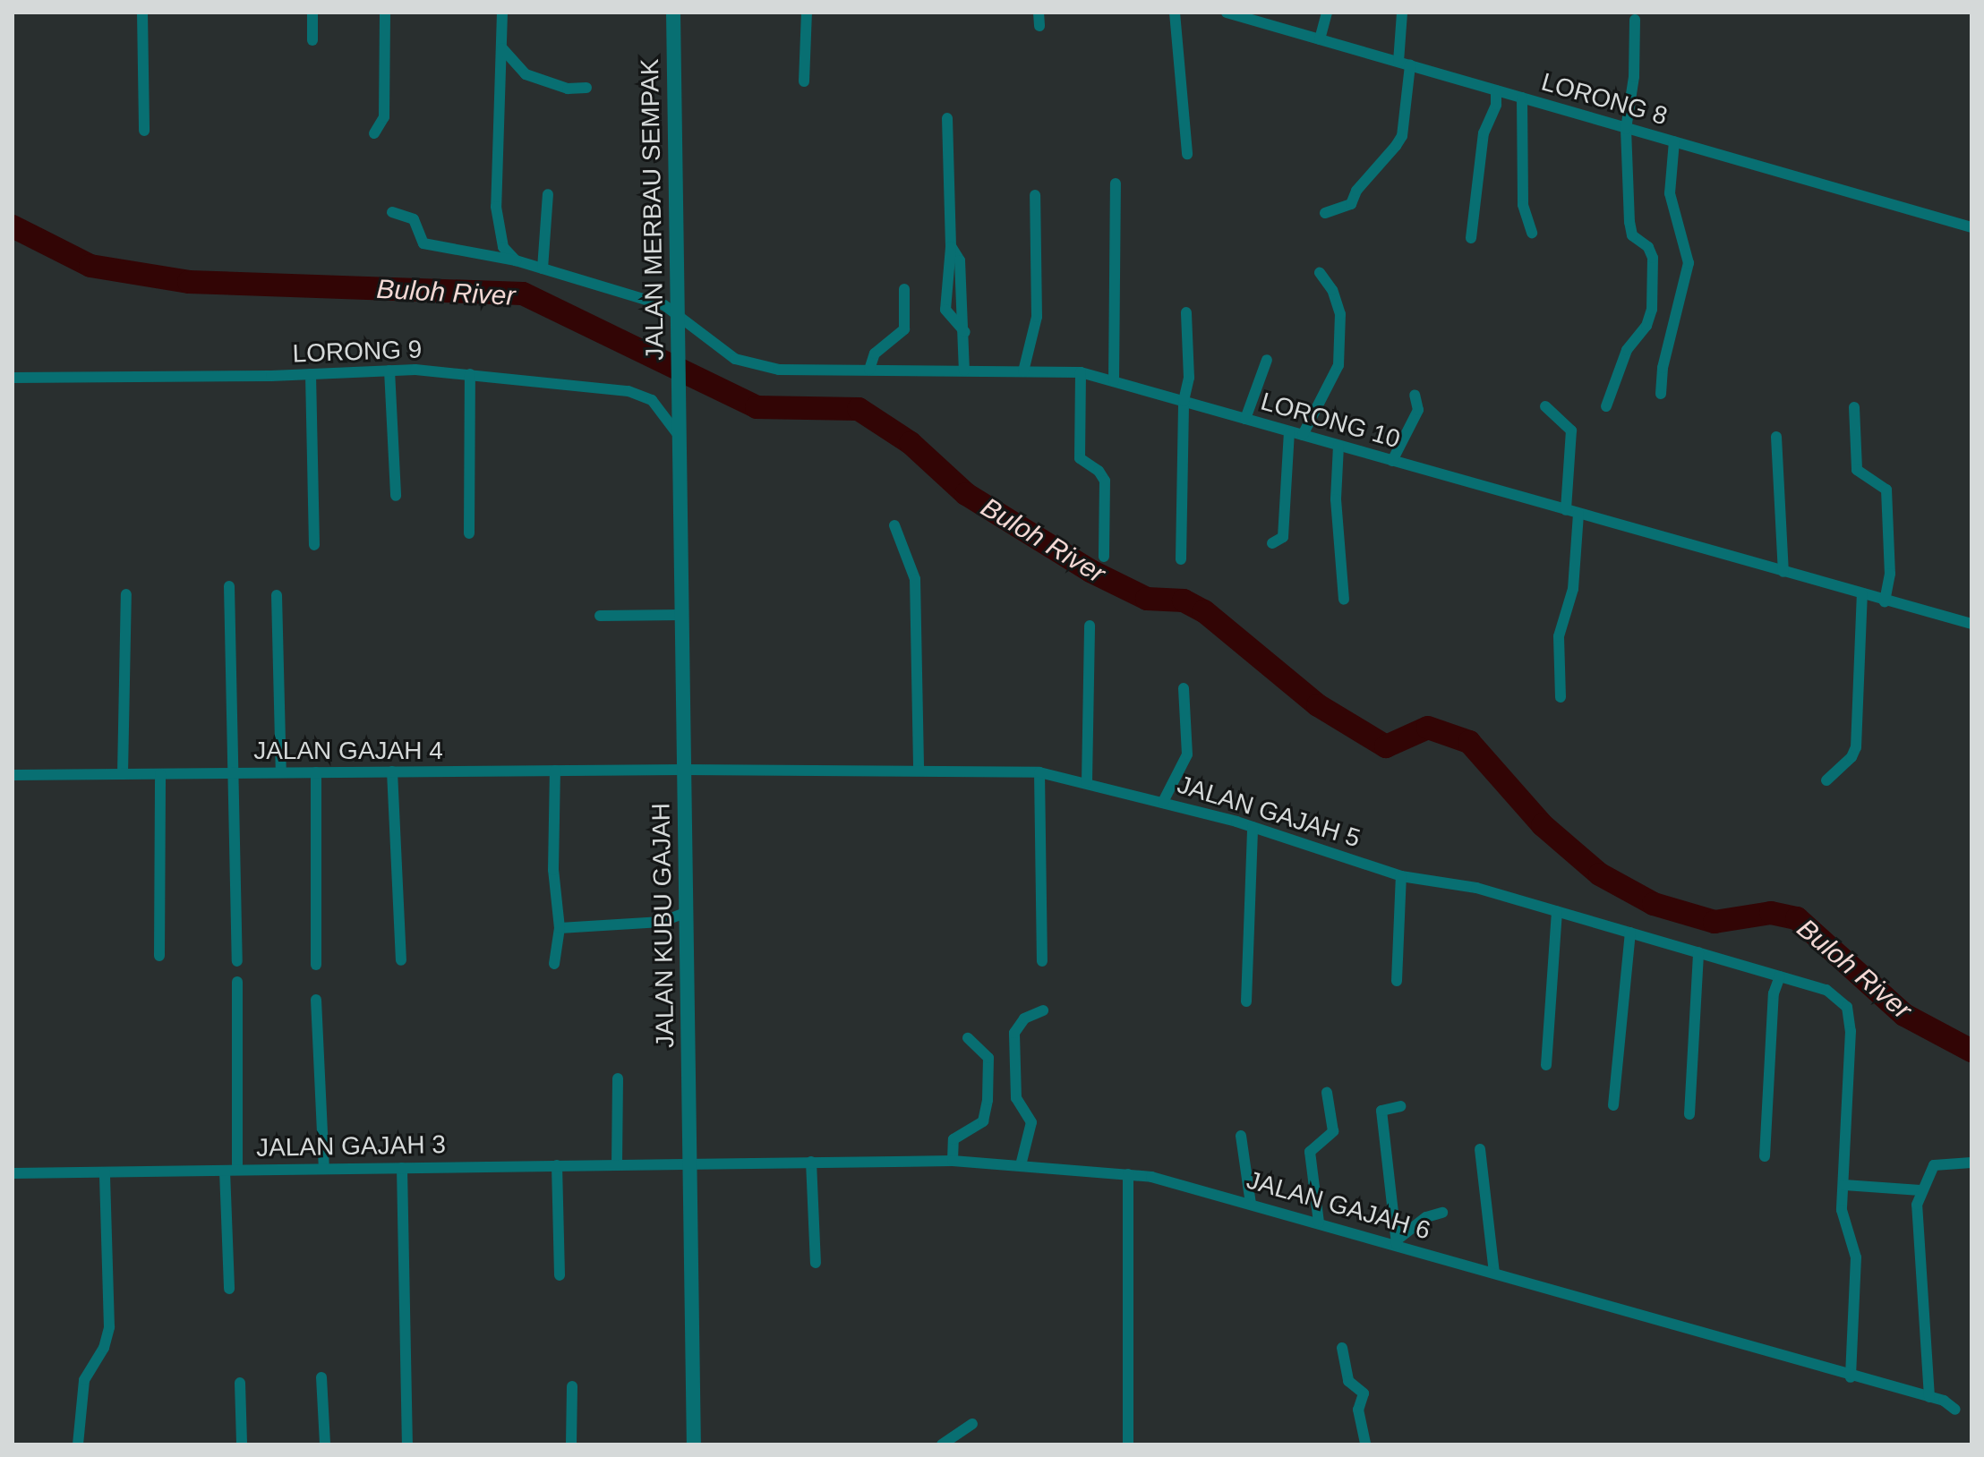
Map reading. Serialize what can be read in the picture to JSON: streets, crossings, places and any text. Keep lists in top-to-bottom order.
{
  "streets": {
    "street": [
      "LORONG 8",
      "JALAN MERBAU SEMPAK",
      "LORONG 9",
      "LORONG 10",
      "JALAN GAJAH 4",
      "JALAN GAJAH 5",
      "JALAN KUBU GAJAH",
      "JALAN GAJAH 3",
      "JALAN GAJAH 6"
    ]
  },
  "crossings": [
    ["JALAN MERBAU SEMPAK", "LORONG 10"],
    ["JALAN MERBAU SEMPAK", "JALAN KUBU GAJAH"],
    ["LORONG 9", "JALAN KUBU GAJAH"],
    ["JALAN GAJAH 4", "JALAN GAJAH 5"],
    ["JALAN GAJAH 4", "JALAN KUBU GAJAH"],
    ["JALAN GAJAH 5", "JALAN KUBU GAJAH"],
    ["JALAN KUBU GAJAH", "JALAN GAJAH 3"],
    ["JALAN KUBU GAJAH", "JALAN GAJAH 6"],
    ["JALAN GAJAH 3", "JALAN GAJAH 6"]
  ],
  "water": ["Buloh River"]
}
